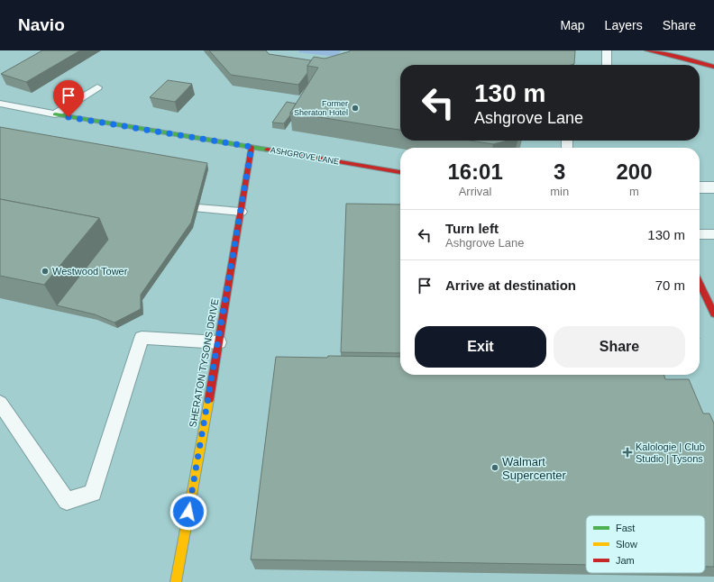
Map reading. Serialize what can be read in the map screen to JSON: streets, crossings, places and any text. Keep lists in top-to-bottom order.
{
  "streets": {
    "street": ["ASHGROVE LANE", "SHERATON TYSONS DRIVE"]
  },
  "crossings": [
    ["ASHGROVE LANE", "SHERATON TYSONS DRIVE"]
  ],
  "places": {
    "other": ["Former Sheraton Hotel", "Westwood Tower", "Walmart Supercenter"],
    "health": ["Kalologie | Club Studio | Tysons"]
  },
  "legend": ["Fast", "Slow", "Jam"],
  "page": {
    "header": "Navio",
    "nav": ["Map", "Layers", "Share"],
    "turn": ["130 m", "Ashgrove Lane"],
    "eta": [
      "16:01",
      "Arrival",
      "3",
      "min",
      "200",
      "m"
    ],
    "list": [
      {
        "name": "Turn left",
        "note": "Ashgrove Lane",
        "value": "130 m"
      },
      {
        "name": "Arrive at destination",
        "value": "70 m"
      }
    ],
    "buttons": ["Exit", "Share"]
  }
}
